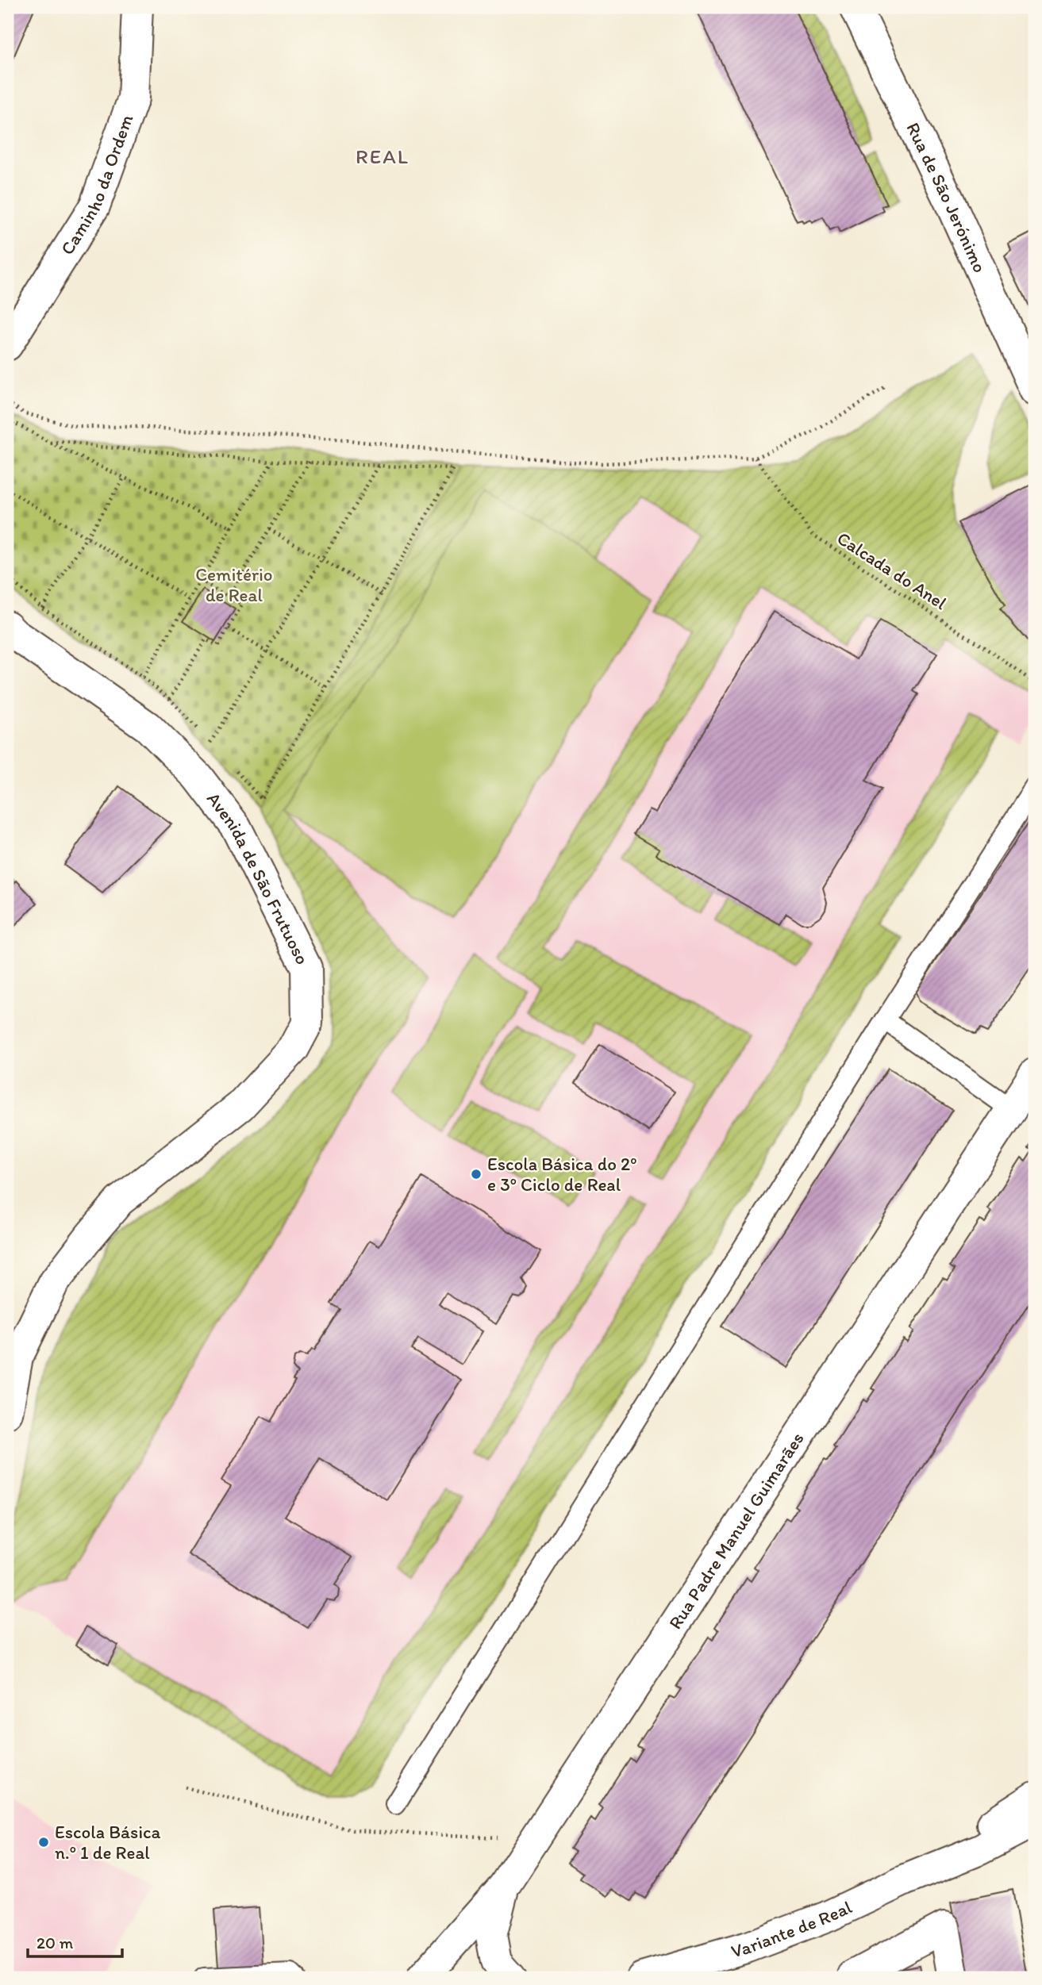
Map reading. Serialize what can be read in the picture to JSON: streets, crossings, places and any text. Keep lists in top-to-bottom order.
{
  "streets": {
    "street": [
      "Caminho da Ordem",
      "Rua de São Jerónimo",
      "Avenida de São Frutuoso",
      "Rua Padre Manuel Guimarães",
      "Variante de Real"
    ],
    "path": ["Calcada do Anel"]
  },
  "districts": ["REAL"],
  "parks": ["Cemitério de Real"],
  "places": ["Escola Básica do 2º e 3º Ciclo de Real", "Escola Básica n.º 1 de Real"],
  "scale_bar": "20 m"
}
